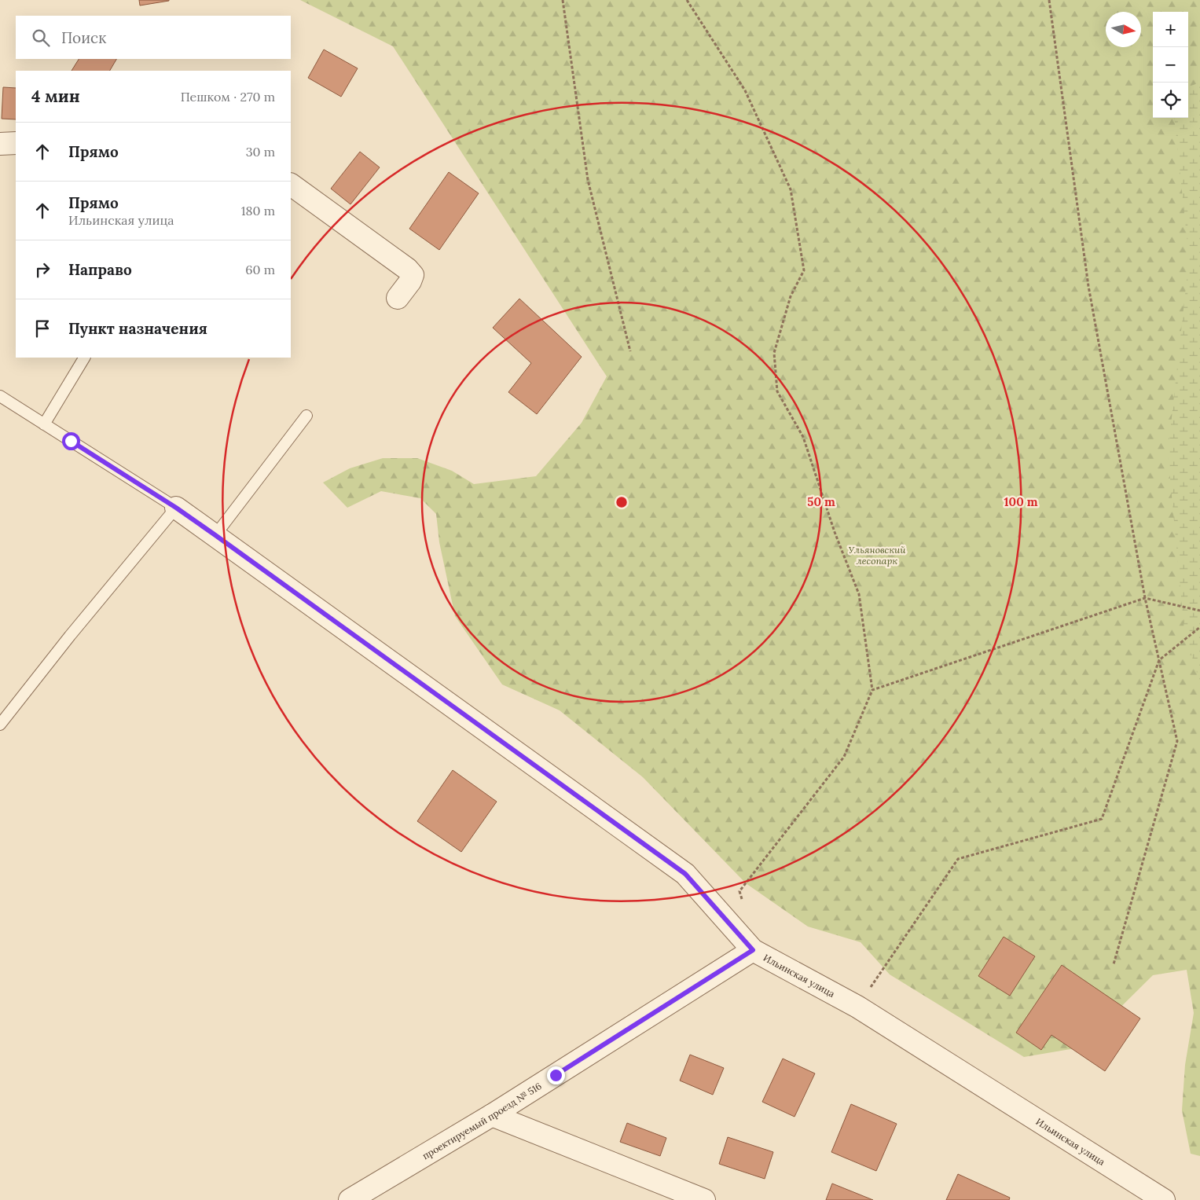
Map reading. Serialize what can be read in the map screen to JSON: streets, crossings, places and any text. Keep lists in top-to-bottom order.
{
  "streets": {
    "street": ["Ильинская улица", "проектируемый проезд № 516"]
  },
  "crossings": [
    ["Ильинская улица", "проектируемый проезд № 516"]
  ],
  "parks": ["Ульяновский лесопарк"],
  "north": "right",
  "page": {
    "map_buttons": ["+", "−"],
    "search": "Поиск",
    "heading": ["4 мин", "Пешком · 270 m"],
    "list": [
      ["Прямо", "30 m"],
      ["Прямо", "Ильинская улица", "180 m"],
      ["Направо", "60 m"],
      "Пункт назначения"
    ]
  },
  "rings": ["50 m", "100 m"]
}
